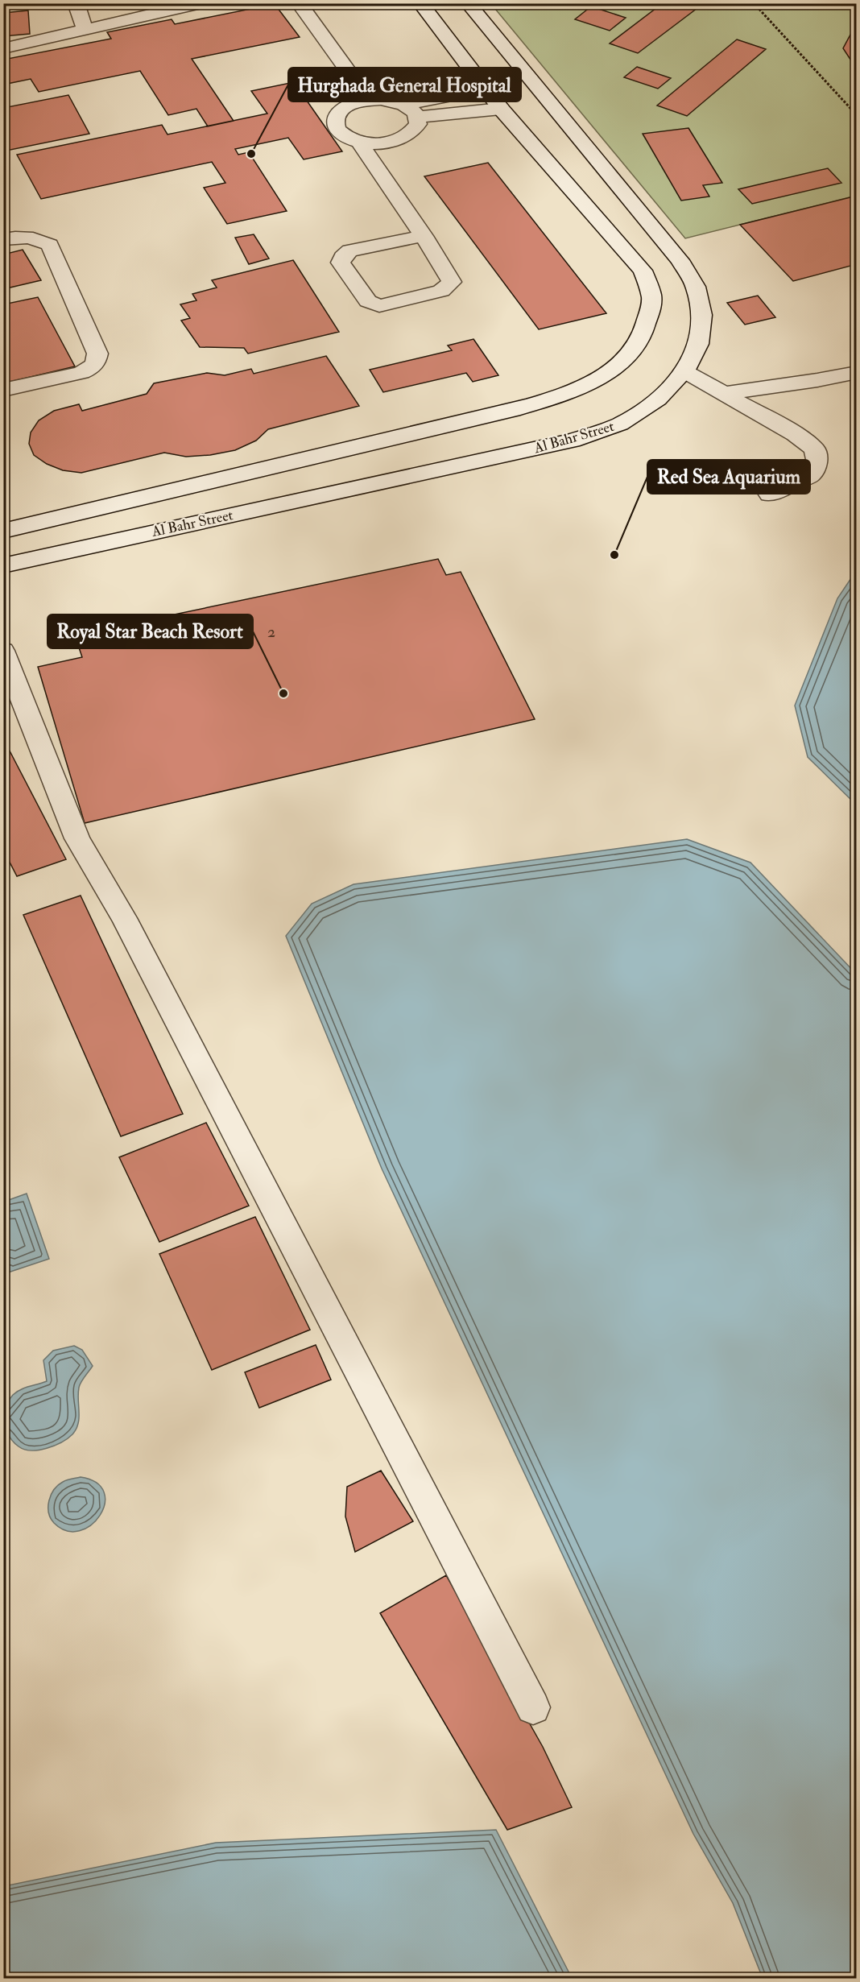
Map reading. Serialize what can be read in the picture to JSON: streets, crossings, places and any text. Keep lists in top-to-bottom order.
{
  "streets": {
    "main road": ["Al Bahr Street"]
  },
  "places": ["Hurghada General Hospital", "Red Sea Aquarium", "Royal Star Beach Resort"],
  "house_numbers": ["2"]
}
